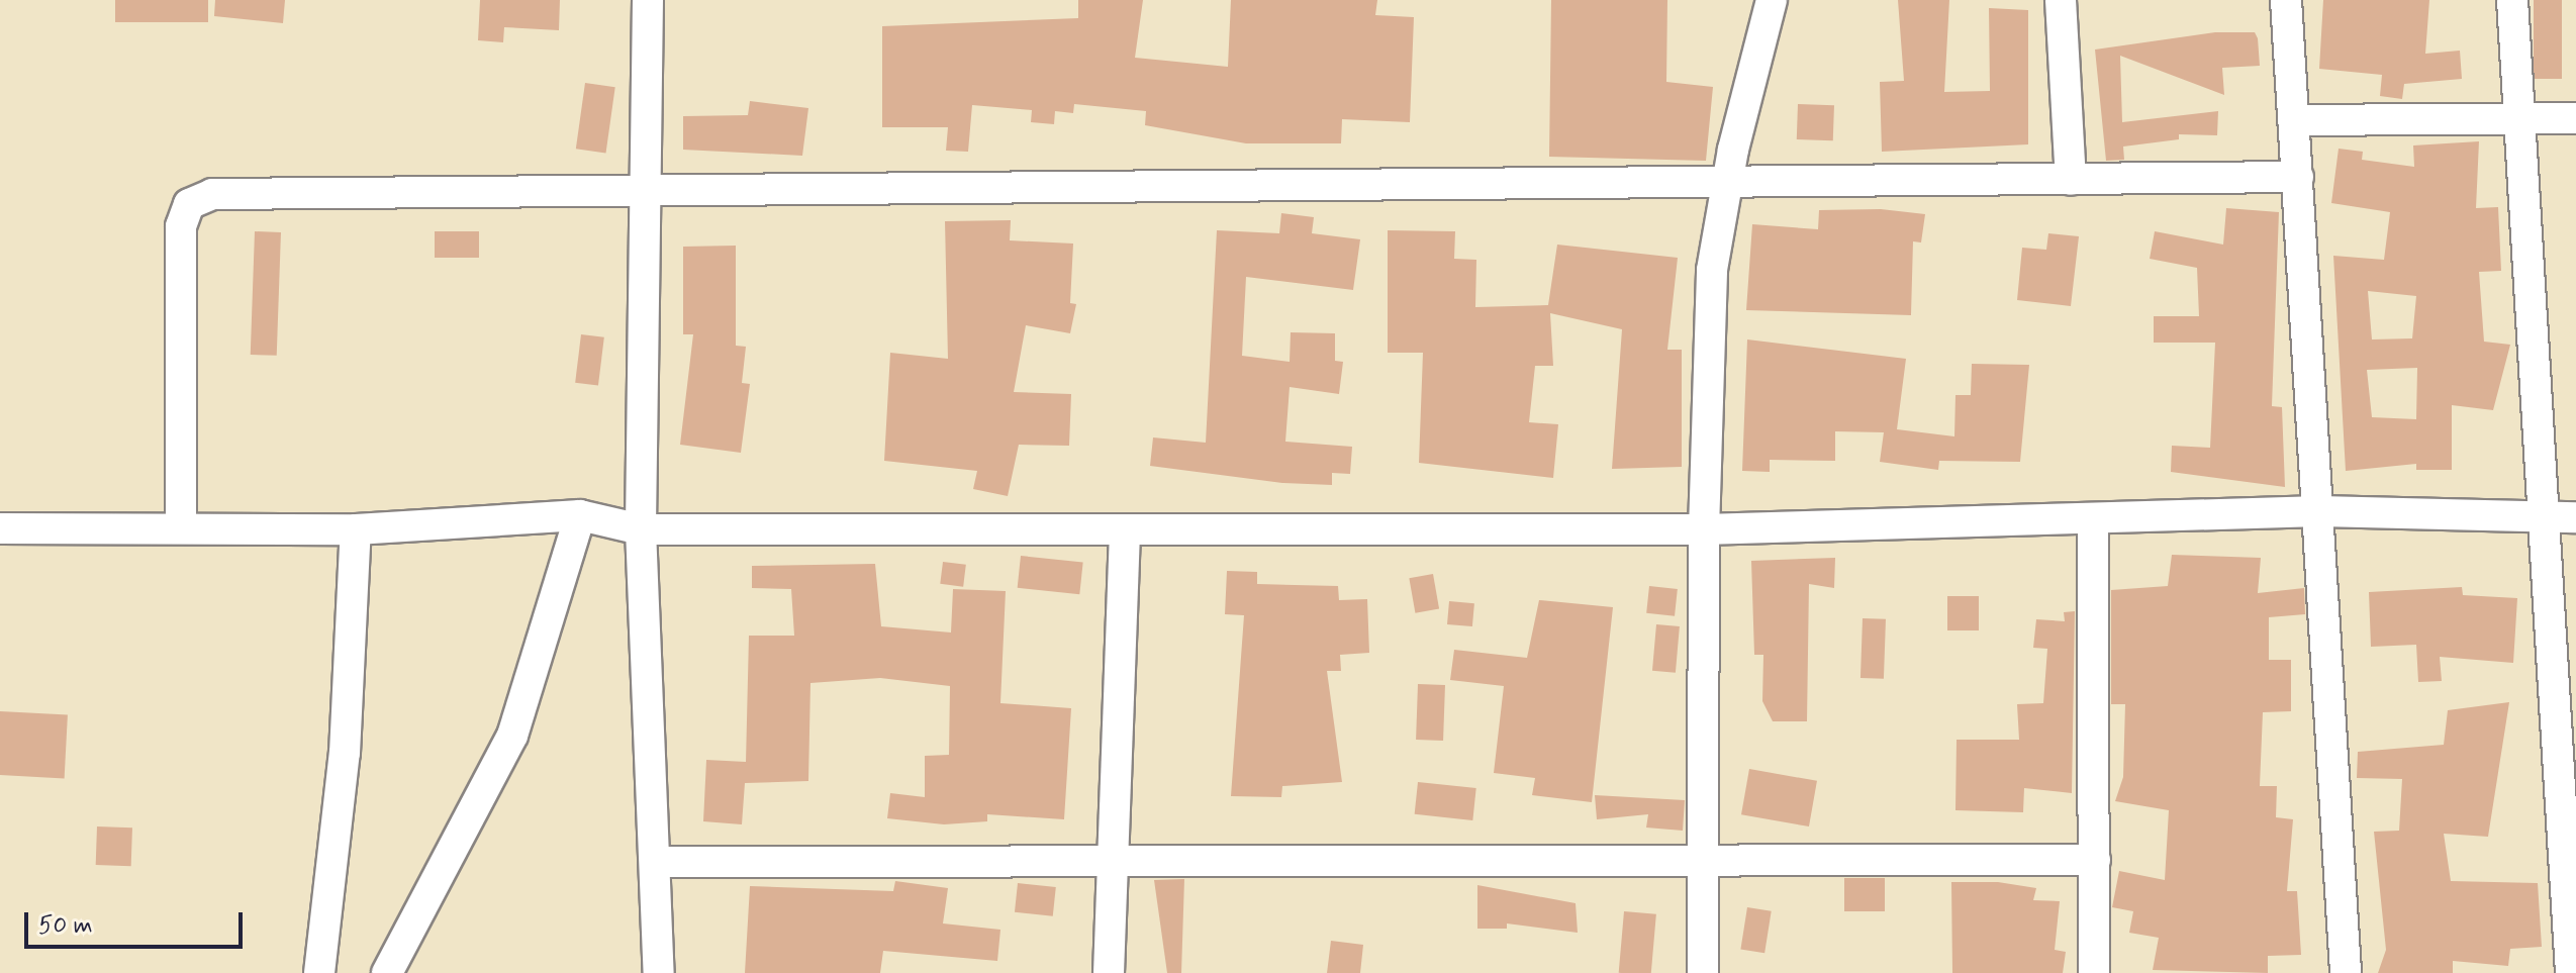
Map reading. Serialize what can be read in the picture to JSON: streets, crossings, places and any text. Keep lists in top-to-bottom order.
{
  "scale_bar": "50 m"
}
